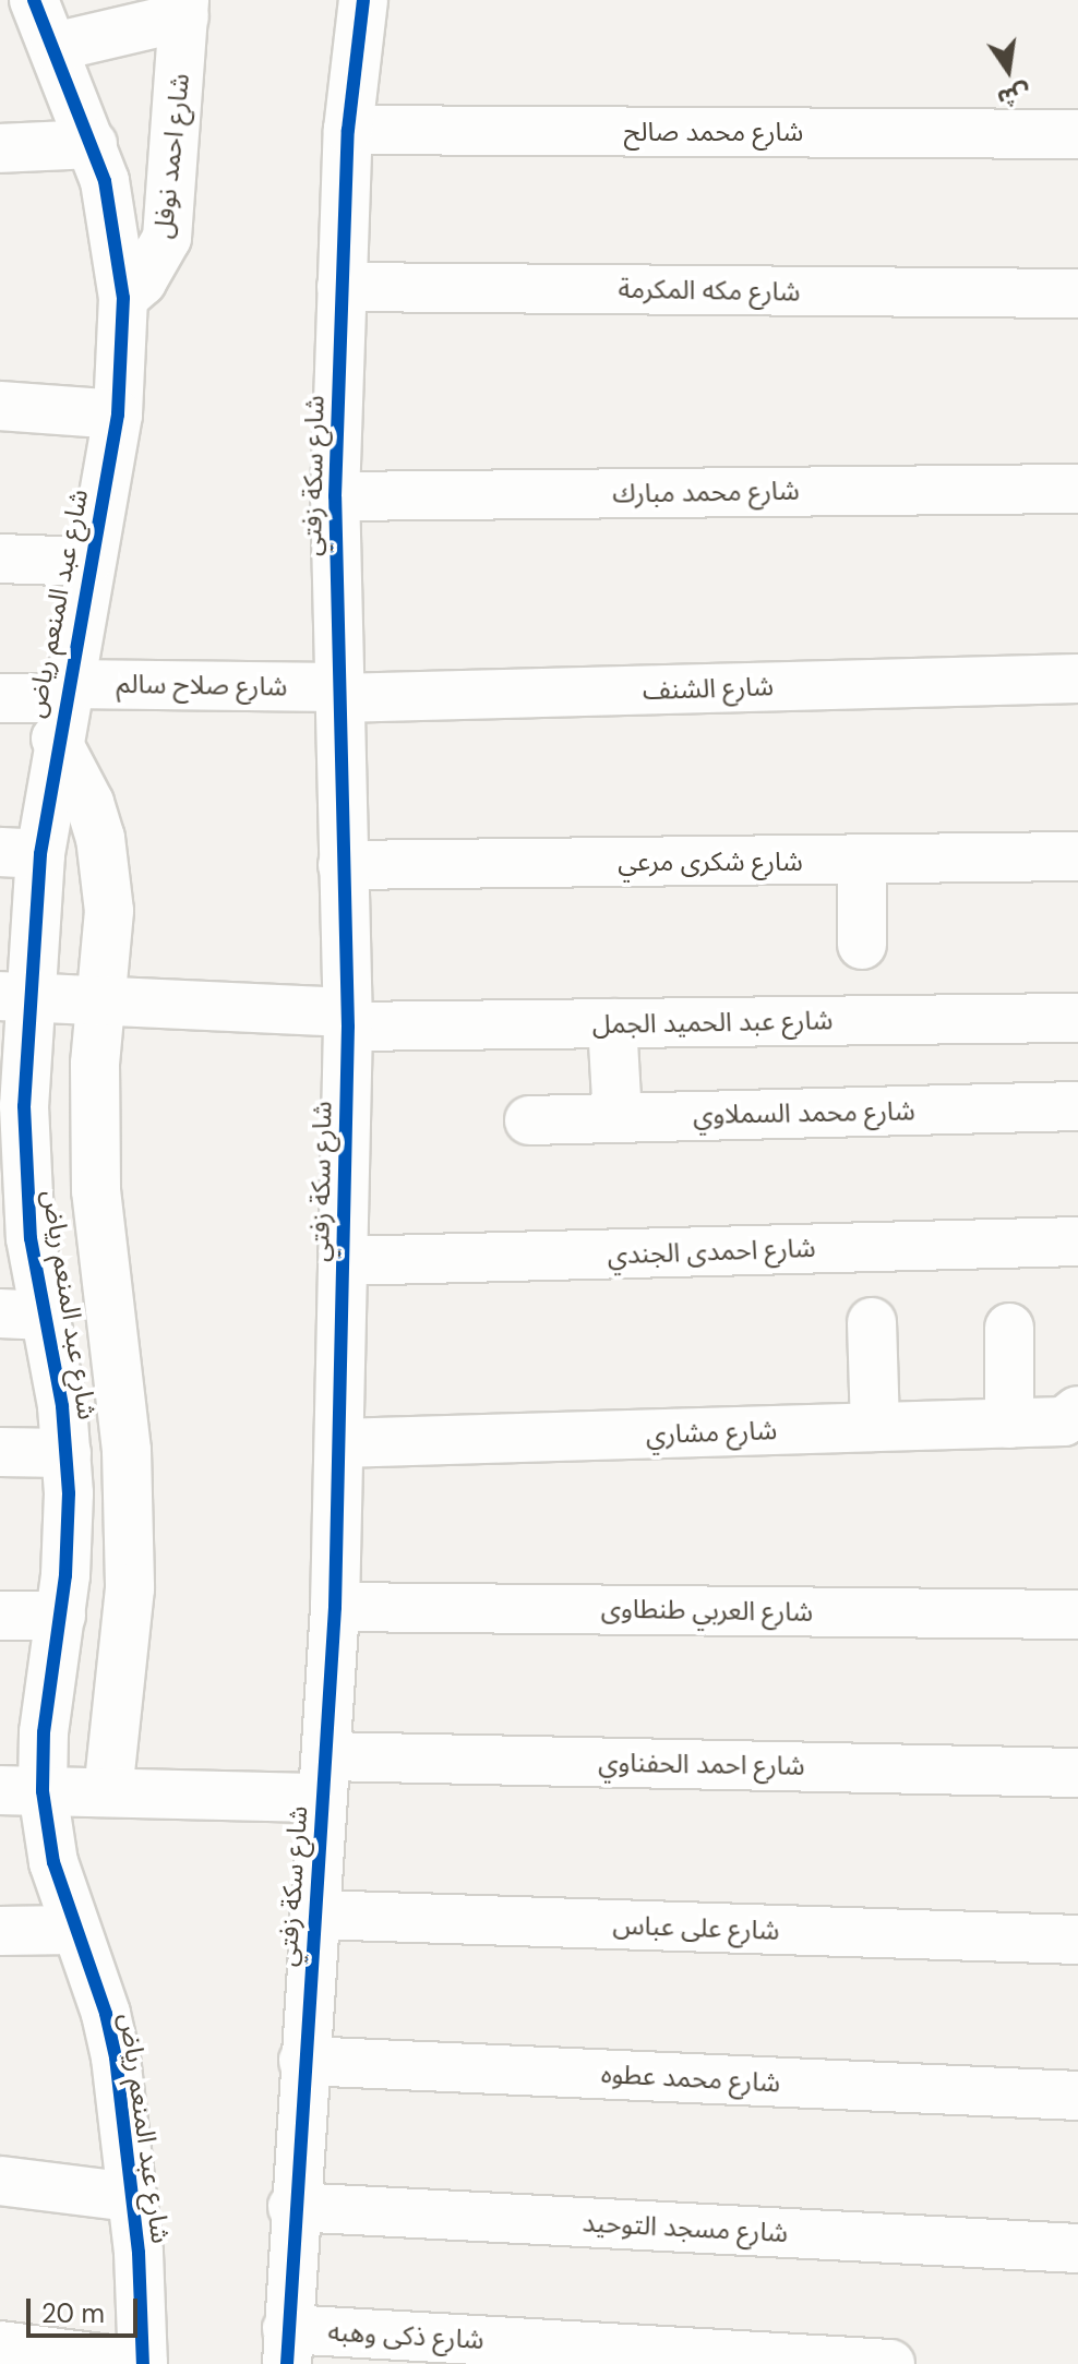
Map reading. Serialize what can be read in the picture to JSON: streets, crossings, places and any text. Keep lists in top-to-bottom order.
{
  "streets": {
    "street": [
      "شارع محمد صالح",
      "شارع احمد نوفل",
      "شارع مكه المكرمة",
      "شارع سكة زفتي",
      "شارع محمد مبارك",
      "شارع عبد المنعم رياض",
      "شارع صلاح سالم",
      "شارع الشنف",
      "شارع شكرى مرعي",
      "شارع عبد الحميد الجمل",
      "شارع محمد السملاوي",
      "شارع احمدى الجندي",
      "شارع مشاري",
      "شارع العربي طنطاوى",
      "شارع احمد الحفناوي",
      "شارع على عباس",
      "شارع محمد عطوه",
      "شارع مسجد التوحيد",
      "شارع ذكى وهبه"
    ]
  },
  "crossings": [
    ["شارع محمد صالح", "شارع سكة زفتي"],
    ["شارع احمد نوفل", "شارع عبد المنعم رياض"],
    ["شارع مكه المكرمة", "شارع سكة زفتي"],
    ["شارع سكة زفتي", "شارع محمد مبارك"],
    ["شارع سكة زفتي", "شارع صلاح سالم"],
    ["شارع سكة زفتي", "شارع الشنف"],
    ["شارع سكة زفتي", "شارع شكرى مرعي"],
    ["شارع سكة زفتي", "شارع عبد الحميد الجمل"],
    ["شارع سكة زفتي", "شارع احمدى الجندي"],
    ["شارع سكة زفتي", "شارع مشاري"],
    ["شارع سكة زفتي", "شارع العربي طنطاوى"],
    ["شارع سكة زفتي", "شارع احمد الحفناوي"],
    ["شارع سكة زفتي", "شارع على عباس"],
    ["شارع سكة زفتي", "شارع محمد عطوه"],
    ["شارع سكة زفتي", "شارع مسجد التوحيد"],
    ["شارع سكة زفتي", "شارع ذكى وهبه"],
    ["شارع عبد المنعم رياض", "شارع صلاح سالم"],
    ["شارع عبد المنعم رياض", "شارع عبد الحميد الجمل"],
    ["شارع عبد المنعم رياض", "شارع احمد الحفناوي"],
    ["شارع صلاح سالم", "شارع الشنف"]
  ],
  "scale_bar": "20 m",
  "north": "bottom"
}
